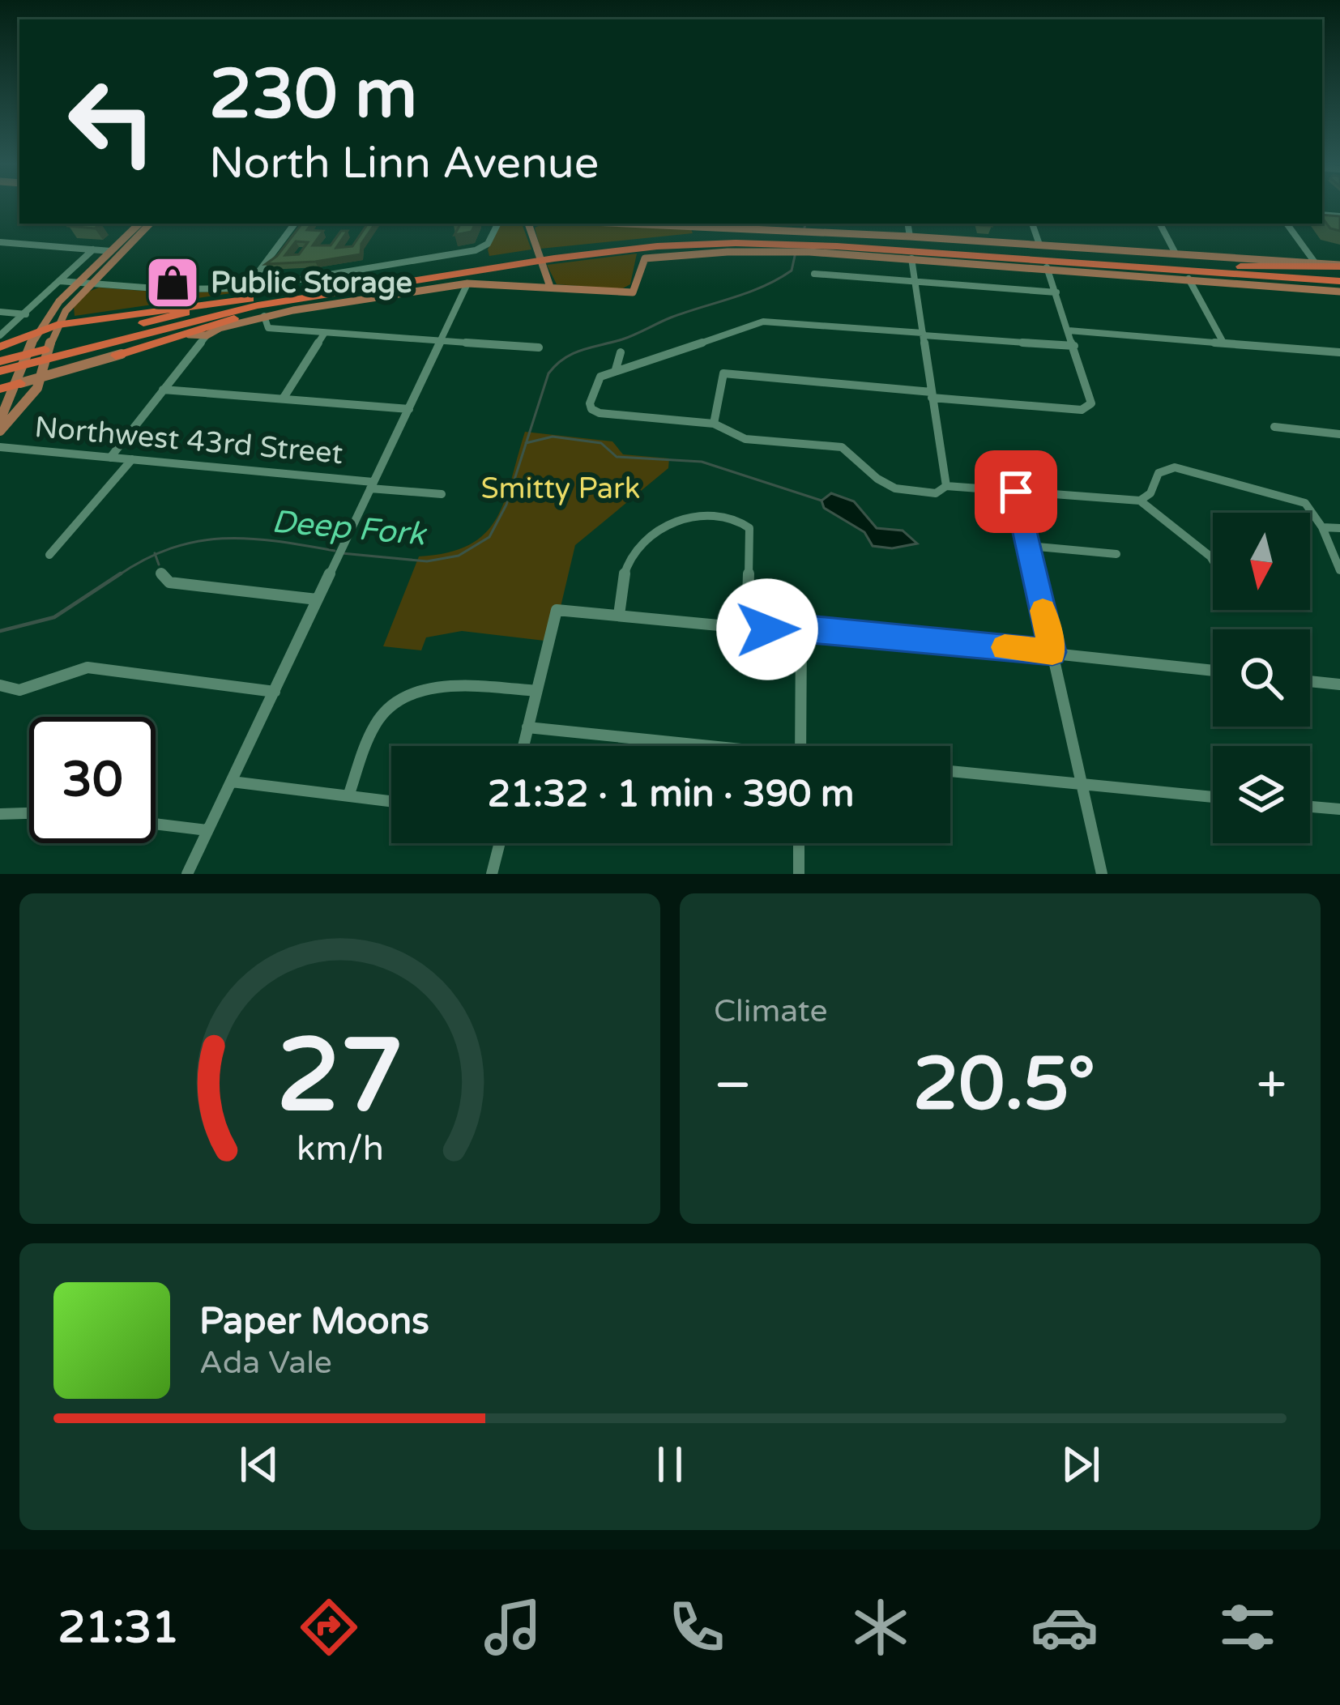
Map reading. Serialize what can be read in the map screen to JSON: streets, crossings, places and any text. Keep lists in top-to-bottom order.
{
  "streets": {
    "street": ["Northwest 43rd Street"]
  },
  "water": ["Deep Fork"],
  "parks": ["Smitty Park"],
  "places": {
    "shop": ["Public Storage"]
  },
  "north": "bottom",
  "page": {
    "turn": ["230 m", "North Linn Avenue"],
    "limit": "30",
    "trip": "21:32 · 1 min · 390 m",
    "tile": "Climate",
    "heat": ["−", "20.5°", "+"],
    "song": ["Paper Moons", "Ada Vale"],
    "tabs": "21:31",
    "gauge": ["27", "km/h"]
  }
}
